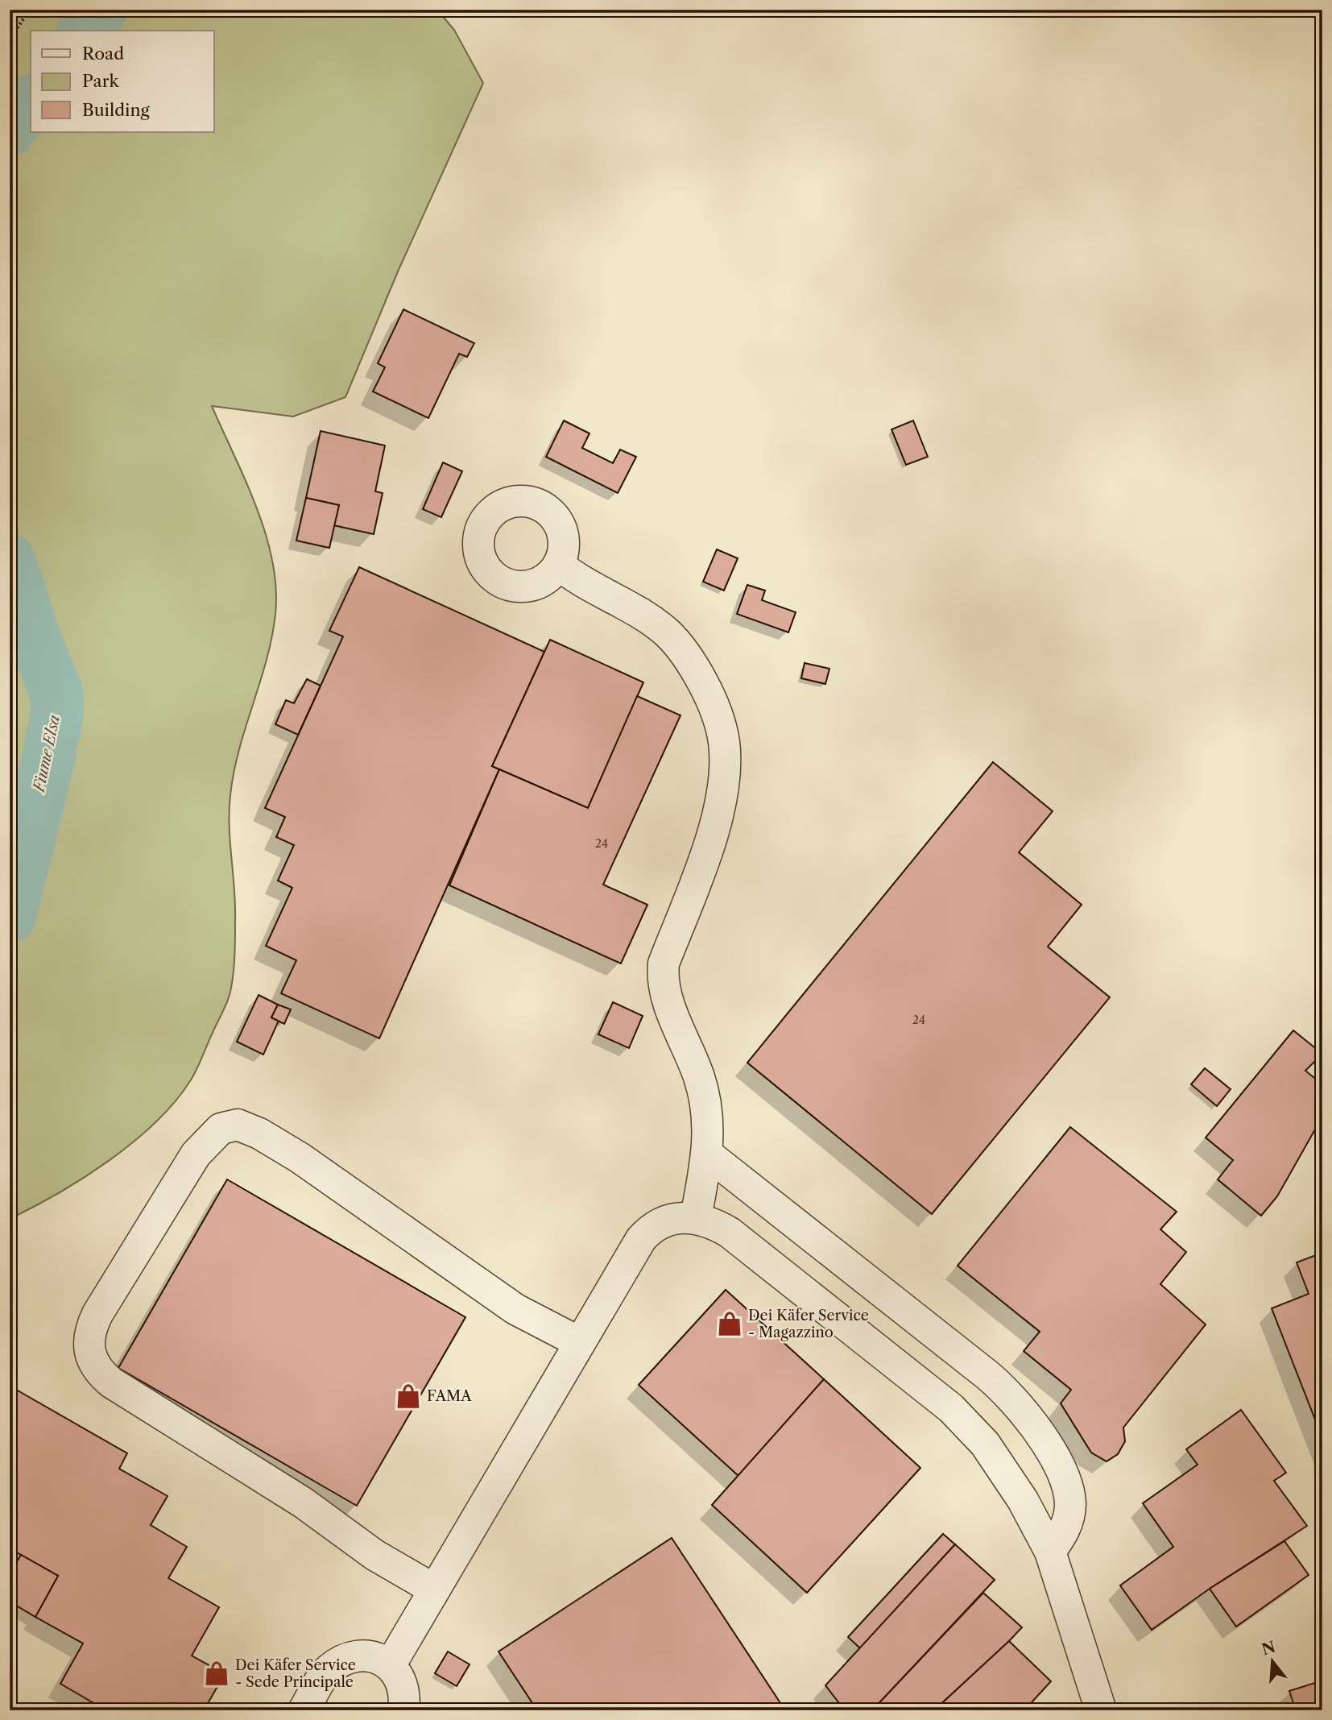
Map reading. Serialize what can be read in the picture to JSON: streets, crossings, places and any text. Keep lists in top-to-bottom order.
{
  "water": ["Fiume Elsa"],
  "places": {
    "shop": ["Dei Käfer Service - Magazzino", "FAMA", "Dei Käfer Service - Sede Principale"]
  },
  "house_numbers": ["24", "24"],
  "legend": ["Road", "Park", "Building"],
  "north": "top"
}
